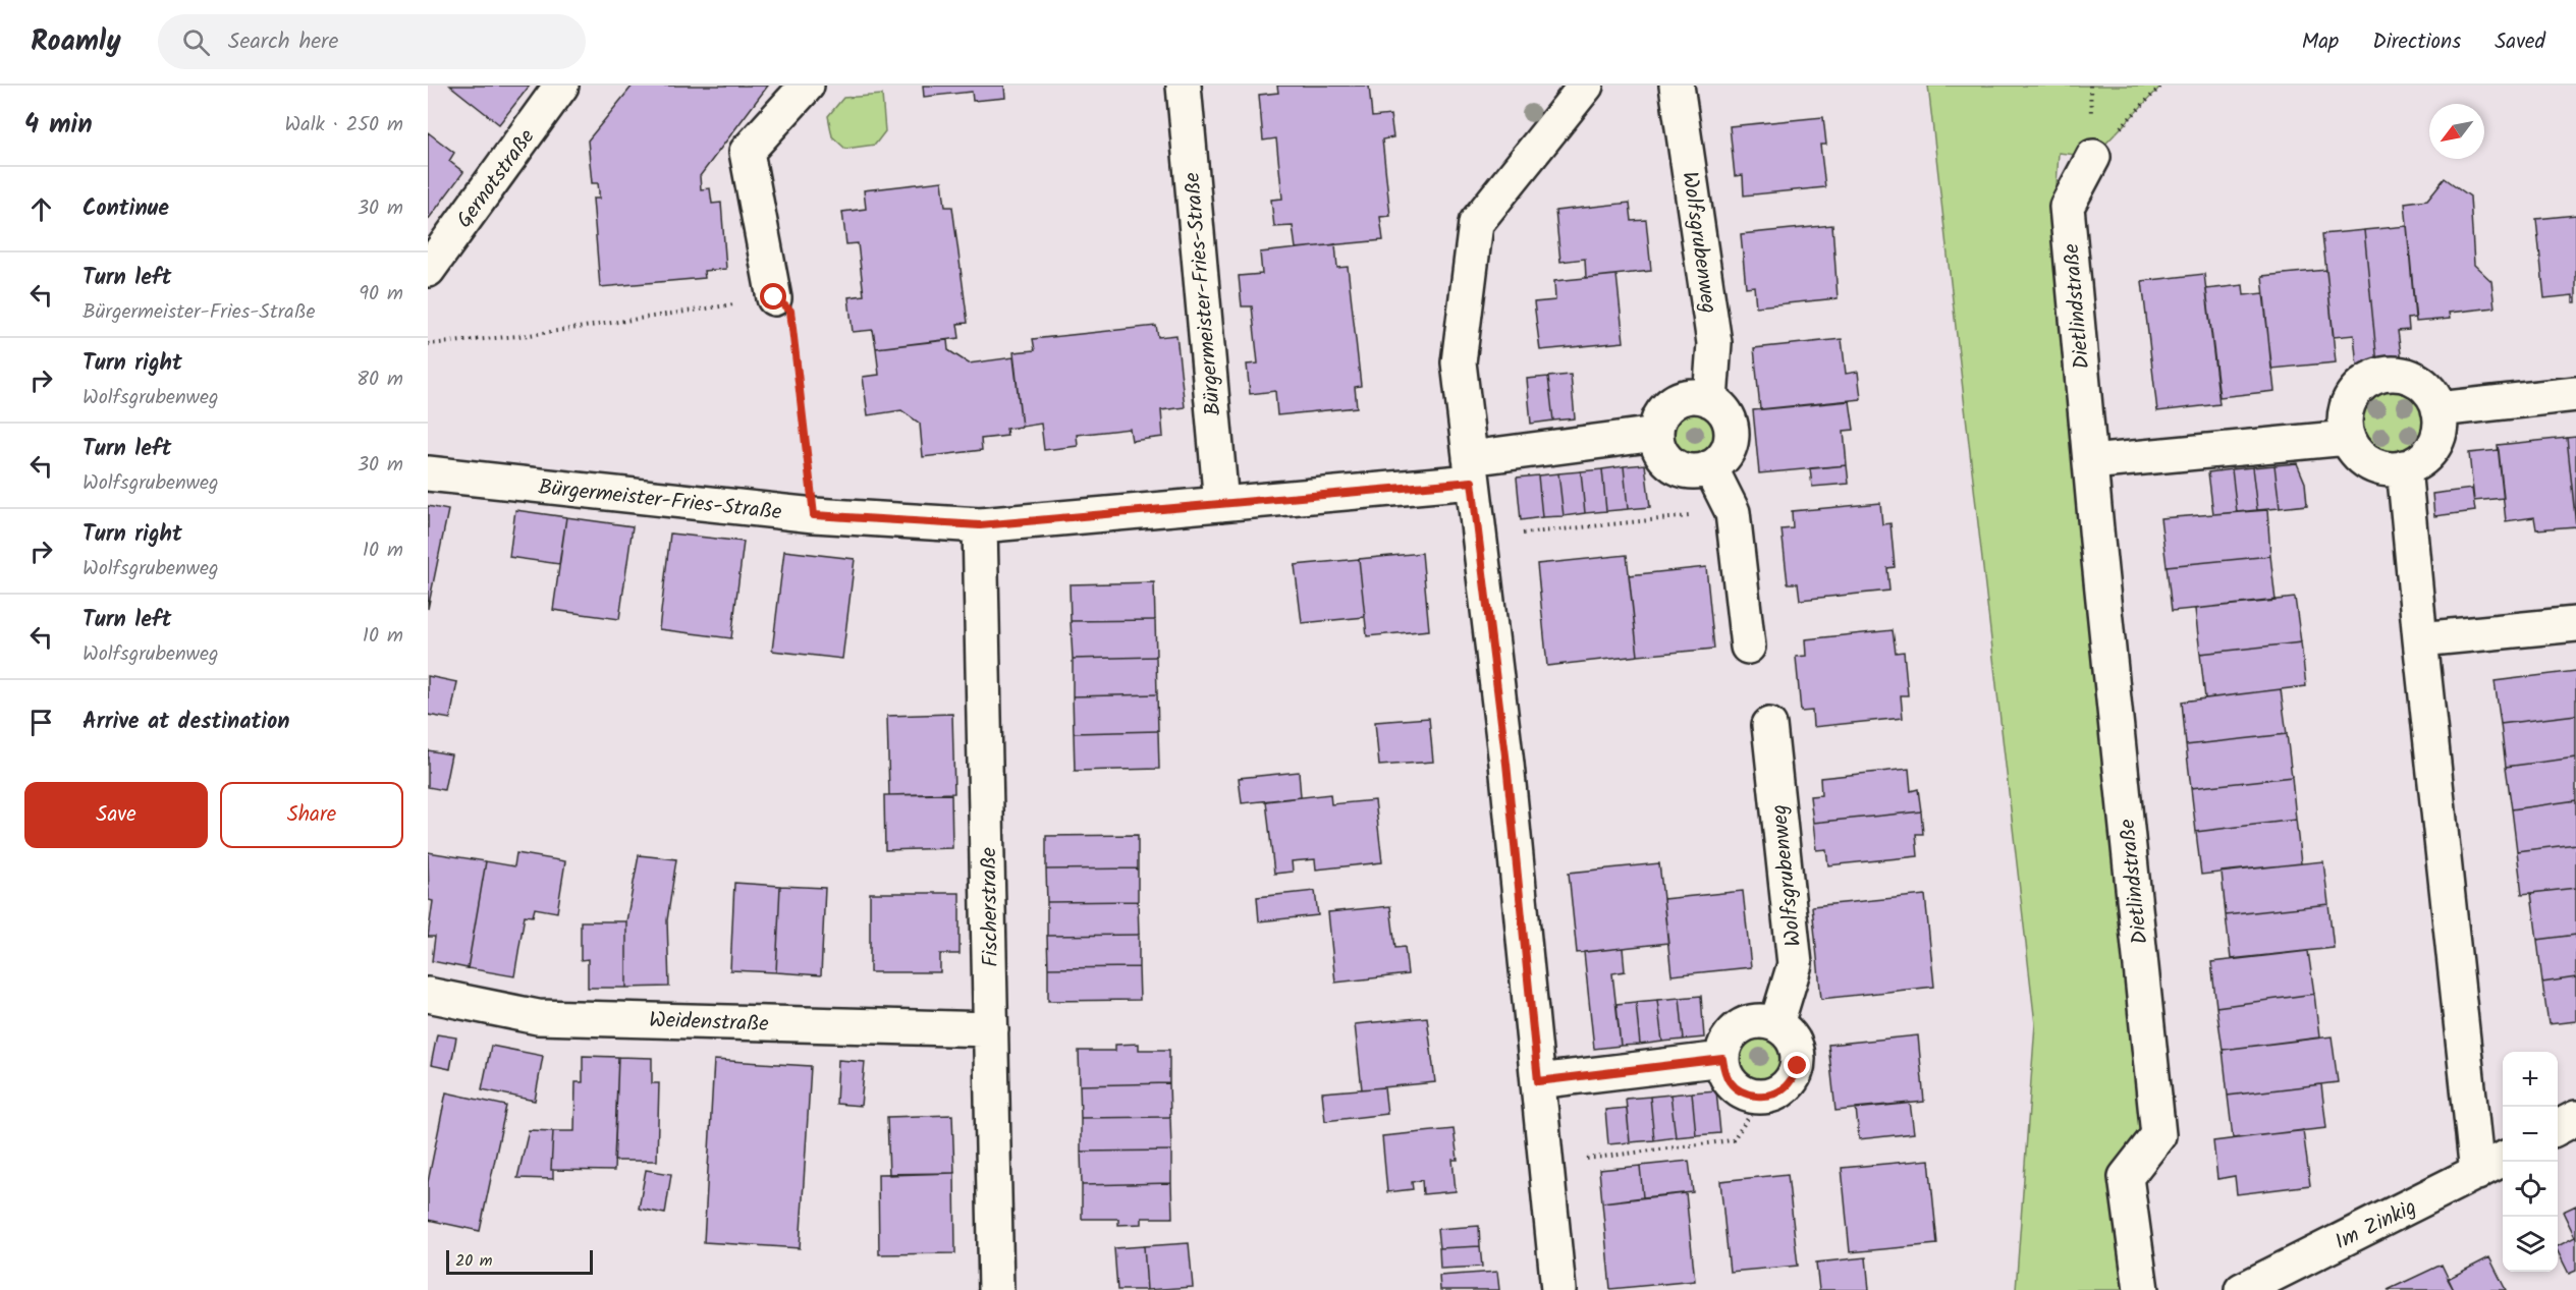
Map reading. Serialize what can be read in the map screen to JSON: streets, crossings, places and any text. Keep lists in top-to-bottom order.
{
  "streets": {
    "street": [
      "Gernotstraße",
      "Wolfsgrubenweg",
      "Bürgermeister-Fries-Straße",
      "Dietlindstraße",
      "Fischerstraße",
      "Weidenstraße",
      "Im Zinkig"
    ]
  },
  "crossings": [
    ["Bürgermeister-Fries-Straße", "Fischerstraße"],
    ["Fischerstraße", "Weidenstraße"]
  ],
  "scale_bar": "20 m",
  "north": "bottom left",
  "page": {
    "header": "Roamly",
    "search": "Search here",
    "nav": ["Map", "Directions", "Saved"],
    "heading": ["4 min", "Walk · 250 m"],
    "list": [
      ["Continue", "30 m"],
      ["Turn left", "Bürgermeister-Fries-Straße", "90 m"],
      ["Turn right", "Wolfsgrubenweg", "80 m"],
      ["Turn left", "Wolfsgrubenweg", "30 m"],
      ["Turn right", "Wolfsgrubenweg", "10 m"],
      ["Turn left", "Wolfsgrubenweg", "10 m"],
      "Arrive at destination"
    ],
    "buttons": ["Save", "Share"],
    "map_buttons": ["+", "−"],
    "scale": "20 m"
  }
}
